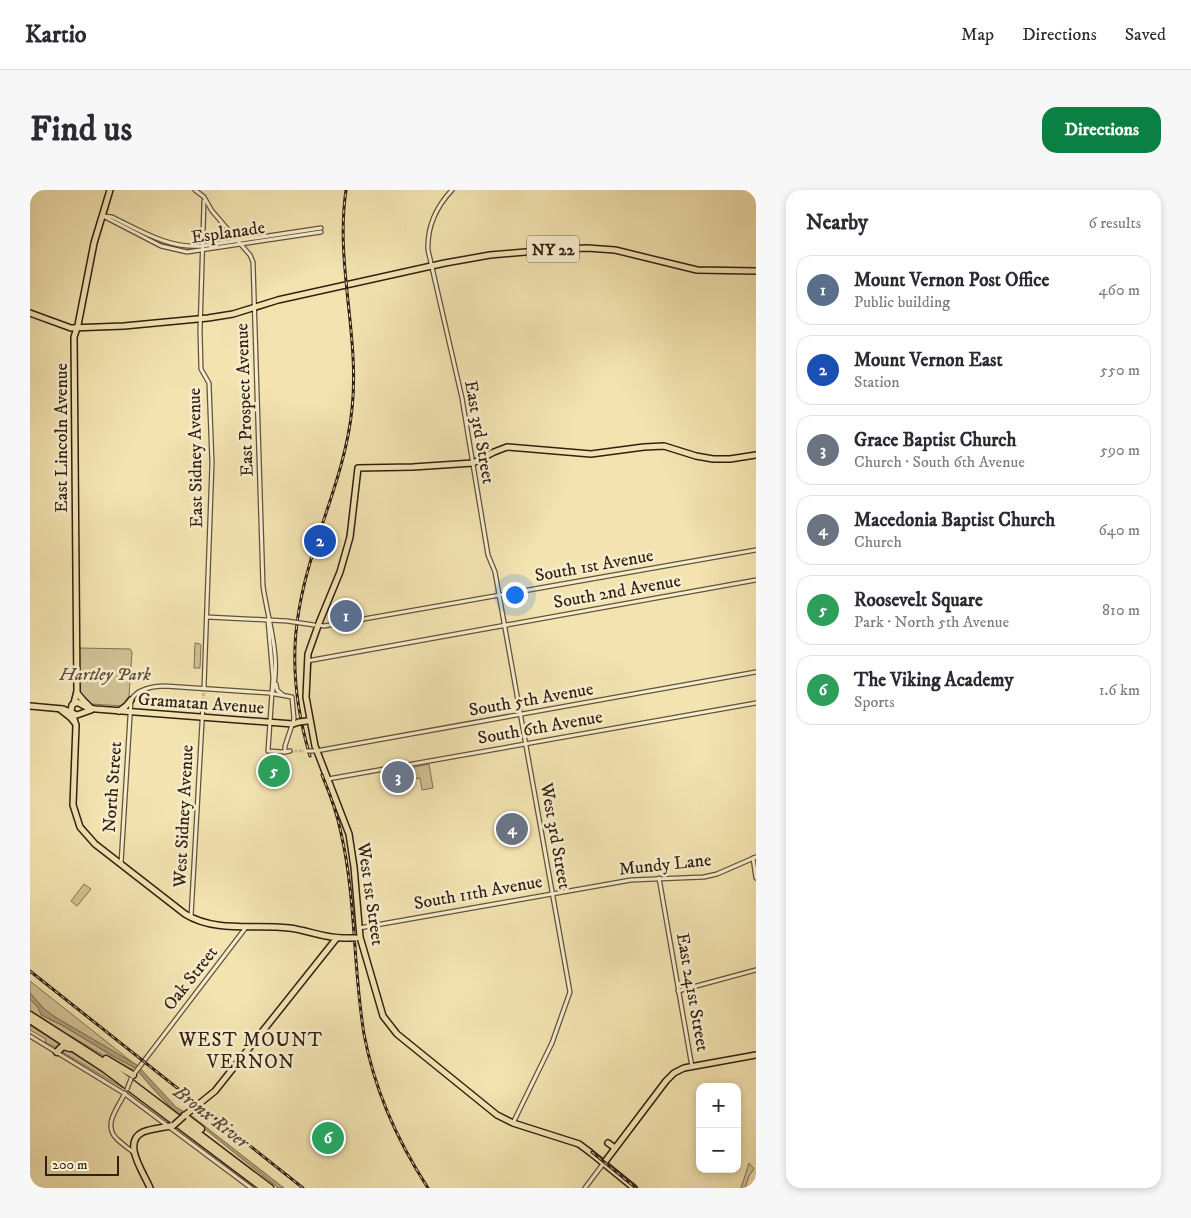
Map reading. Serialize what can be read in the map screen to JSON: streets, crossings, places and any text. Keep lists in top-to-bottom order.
{
  "streets": {
    "main road": [
      "NY 22",
      "East Lincoln Avenue",
      "Gramatan Avenue",
      "West 1st Street",
      "East 241st Street"
    ],
    "street": [
      "Esplanade",
      "East Prospect Avenue",
      "East 3rd Street",
      "East Sidney Avenue",
      "South 1st Avenue",
      "South 2nd Avenue",
      "South 5th Avenue",
      "South 6th Avenue",
      "North Street",
      "West Sidney Avenue",
      "West 3rd Street",
      "Mundy Lane",
      "South 11th Avenue",
      "Oak Street"
    ]
  },
  "crossings": [
    ["Esplanade", "East Prospect Avenue"],
    ["Esplanade", "East Lincoln Avenue"],
    ["Esplanade", "East Sidney Avenue"],
    ["NY 22", "East Prospect Avenue"],
    ["NY 22", "East 3rd Street"],
    ["NY 22", "East Lincoln Avenue"],
    ["NY 22", "East Sidney Avenue"],
    ["East Prospect Avenue", "East Sidney Avenue"],
    ["East Prospect Avenue", "South 1st Avenue"],
    ["East Prospect Avenue", "Gramatan Avenue"],
    ["East 3rd Street", "South 1st Avenue"],
    ["East 3rd Street", "South 2nd Avenue"],
    ["East 3rd Street", "West 3rd Street"],
    ["East 3rd Street", "West 1st Street"],
    ["East Lincoln Avenue", "Gramatan Avenue"],
    ["East Sidney Avenue", "South 1st Avenue"],
    ["South 1st Avenue", "West 1st Street"],
    ["South 2nd Avenue", "West 1st Street"],
    ["South 5th Avenue", "West 3rd Street"],
    ["South 5th Avenue", "West 1st Street"],
    ["Gramatan Avenue", "North Street"],
    ["Gramatan Avenue", "West Sidney Avenue"],
    ["Gramatan Avenue", "West 1st Street"],
    ["South 6th Avenue", "West 3rd Street"],
    ["South 6th Avenue", "West 1st Street"],
    ["West 3rd Street", "South 11th Avenue"],
    ["West 3rd Street", "West 1st Street"],
    ["Mundy Lane", "South 11th Avenue"],
    ["Mundy Lane", "East 241st Street"],
    ["South 11th Avenue", "West 1st Street"],
    ["West 1st Street", "East 241st Street"]
  ],
  "districts": ["WEST MOUNT VERNON"],
  "water": ["Bronx River"],
  "parks": ["Hartley Park"],
  "scale_bar": "200 m",
  "page": {
    "header": "Kartio",
    "nav": ["Map", "Directions", "Saved"],
    "buttons": "Directions",
    "title": "Find us",
    "heading": ["Nearby", "6 results"],
    "list": [
      {
        "mark": "1",
        "name": "Mount Vernon Post Office",
        "note": "Public building",
        "value": "460 m"
      },
      {
        "mark": "2",
        "name": "Mount Vernon East",
        "note": "Station",
        "value": "550 m"
      },
      {
        "mark": "3",
        "name": "Grace Baptist Church",
        "note": "Church · South 6th Avenue",
        "value": "590 m"
      },
      {
        "mark": "4",
        "name": "Macedonia Baptist Church",
        "note": "Church",
        "value": "640 m"
      },
      {
        "mark": "5",
        "name": "Roosevelt Square",
        "note": "Park · North 5th Avenue",
        "value": "810 m"
      },
      {
        "mark": "6",
        "name": "The Viking Academy",
        "note": "Sports",
        "value": "1.6 km"
      }
    ],
    "pins": [
      "2",
      "1",
      "5",
      "3",
      "4",
      "6"
    ],
    "map_buttons": ["+", "−"],
    "scale": "200 m"
  }
}
